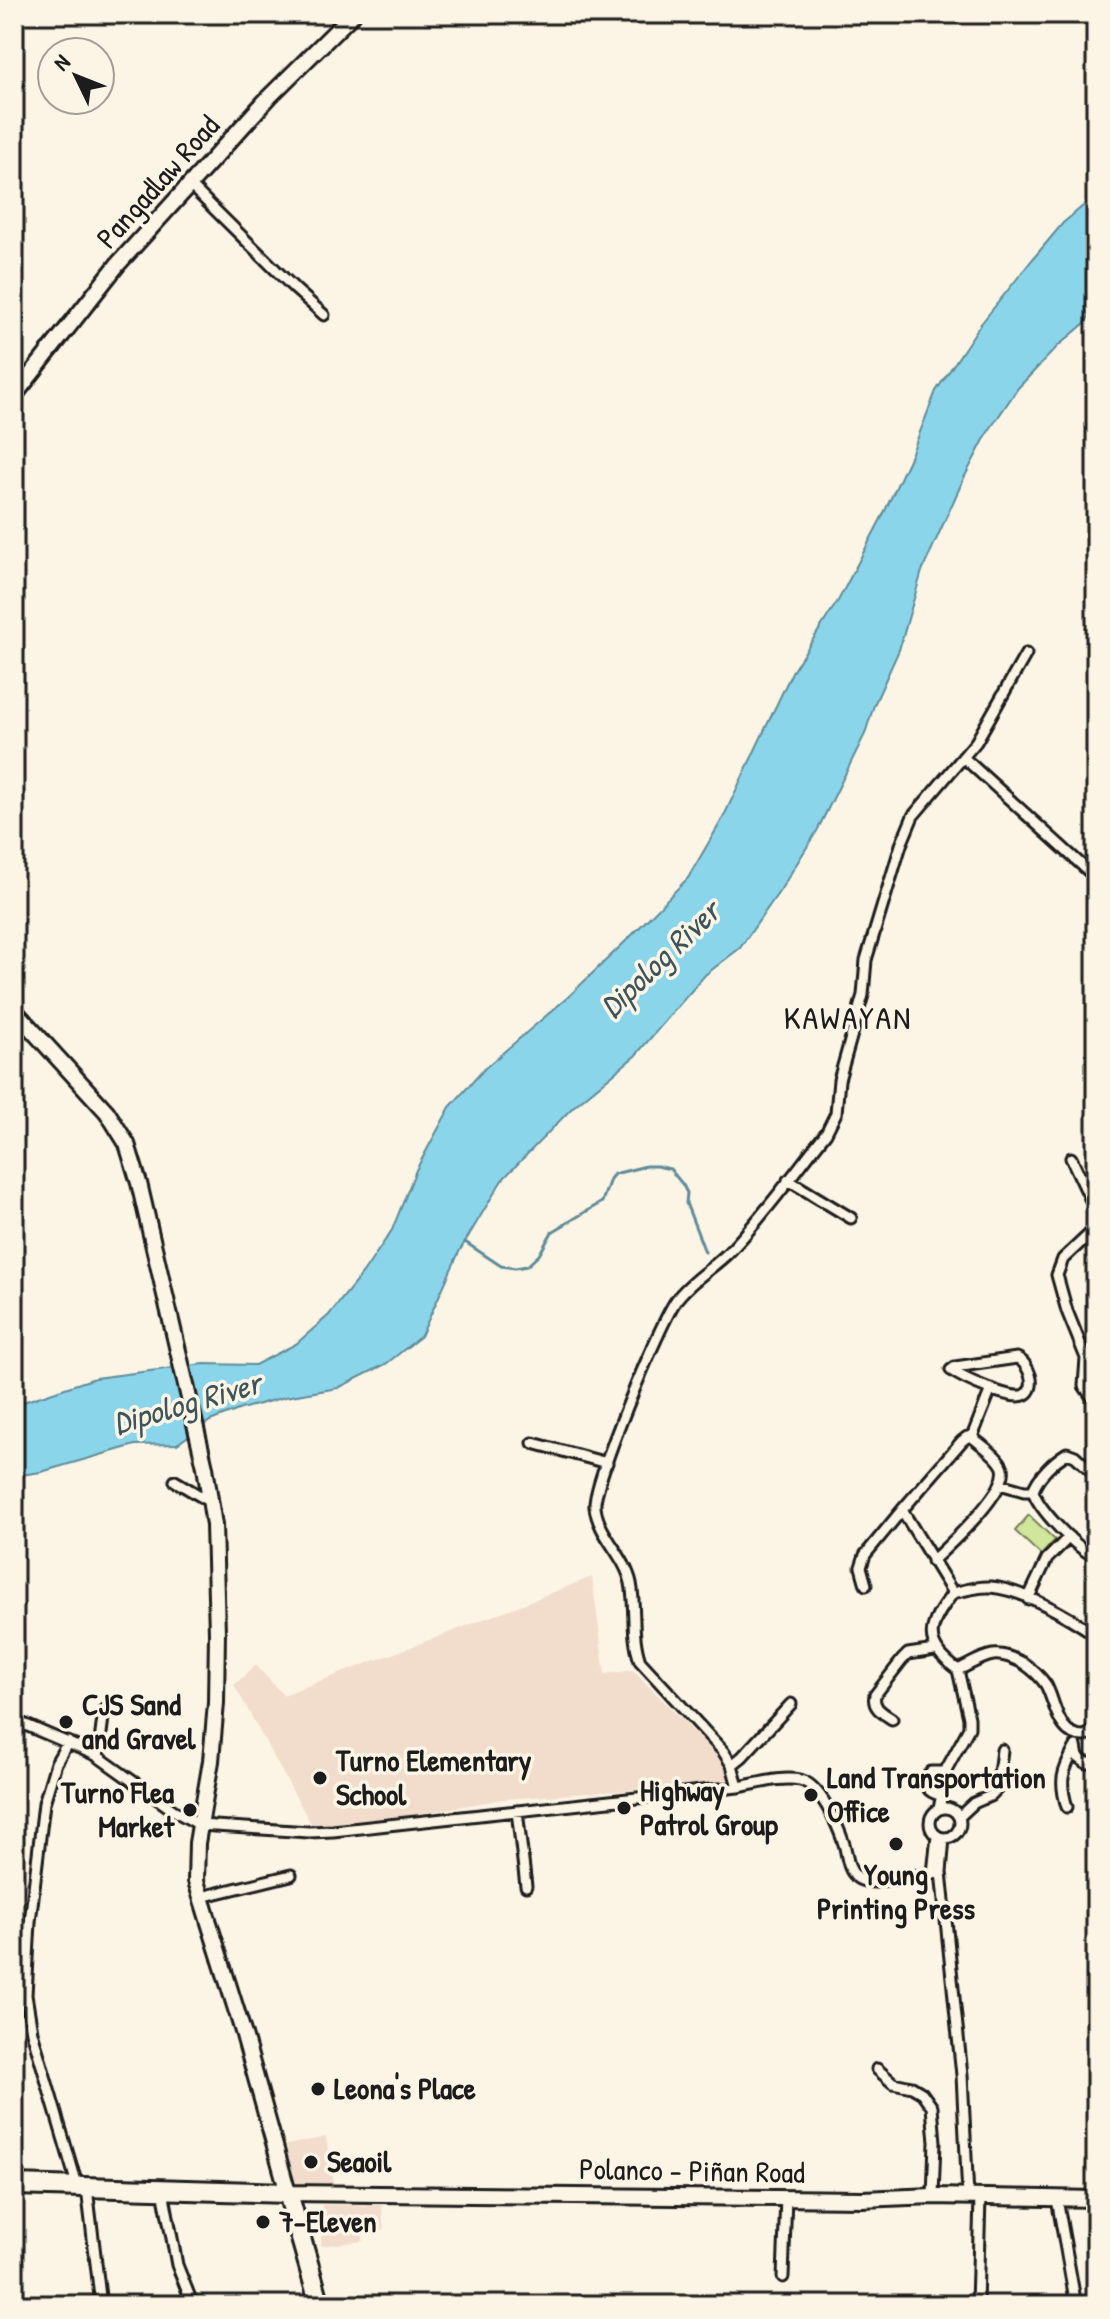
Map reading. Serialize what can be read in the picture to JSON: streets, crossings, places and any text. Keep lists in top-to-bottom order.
{
  "streets": {
    "main road": ["Pangadlaw Road", "Polanco - Piñan Road"]
  },
  "districts": ["KAWAYAN"],
  "water": ["Dipolog River"],
  "places": [
    "CJS Sand and Gravel",
    "Turno Elementary School",
    "Land Transportation Office",
    "Highway Patrol Group",
    "Turno Flea Market",
    "Young Printing Press",
    "Leona's Place",
    "Seaoil",
    "7-Eleven"
  ],
  "north": "top left"
}
